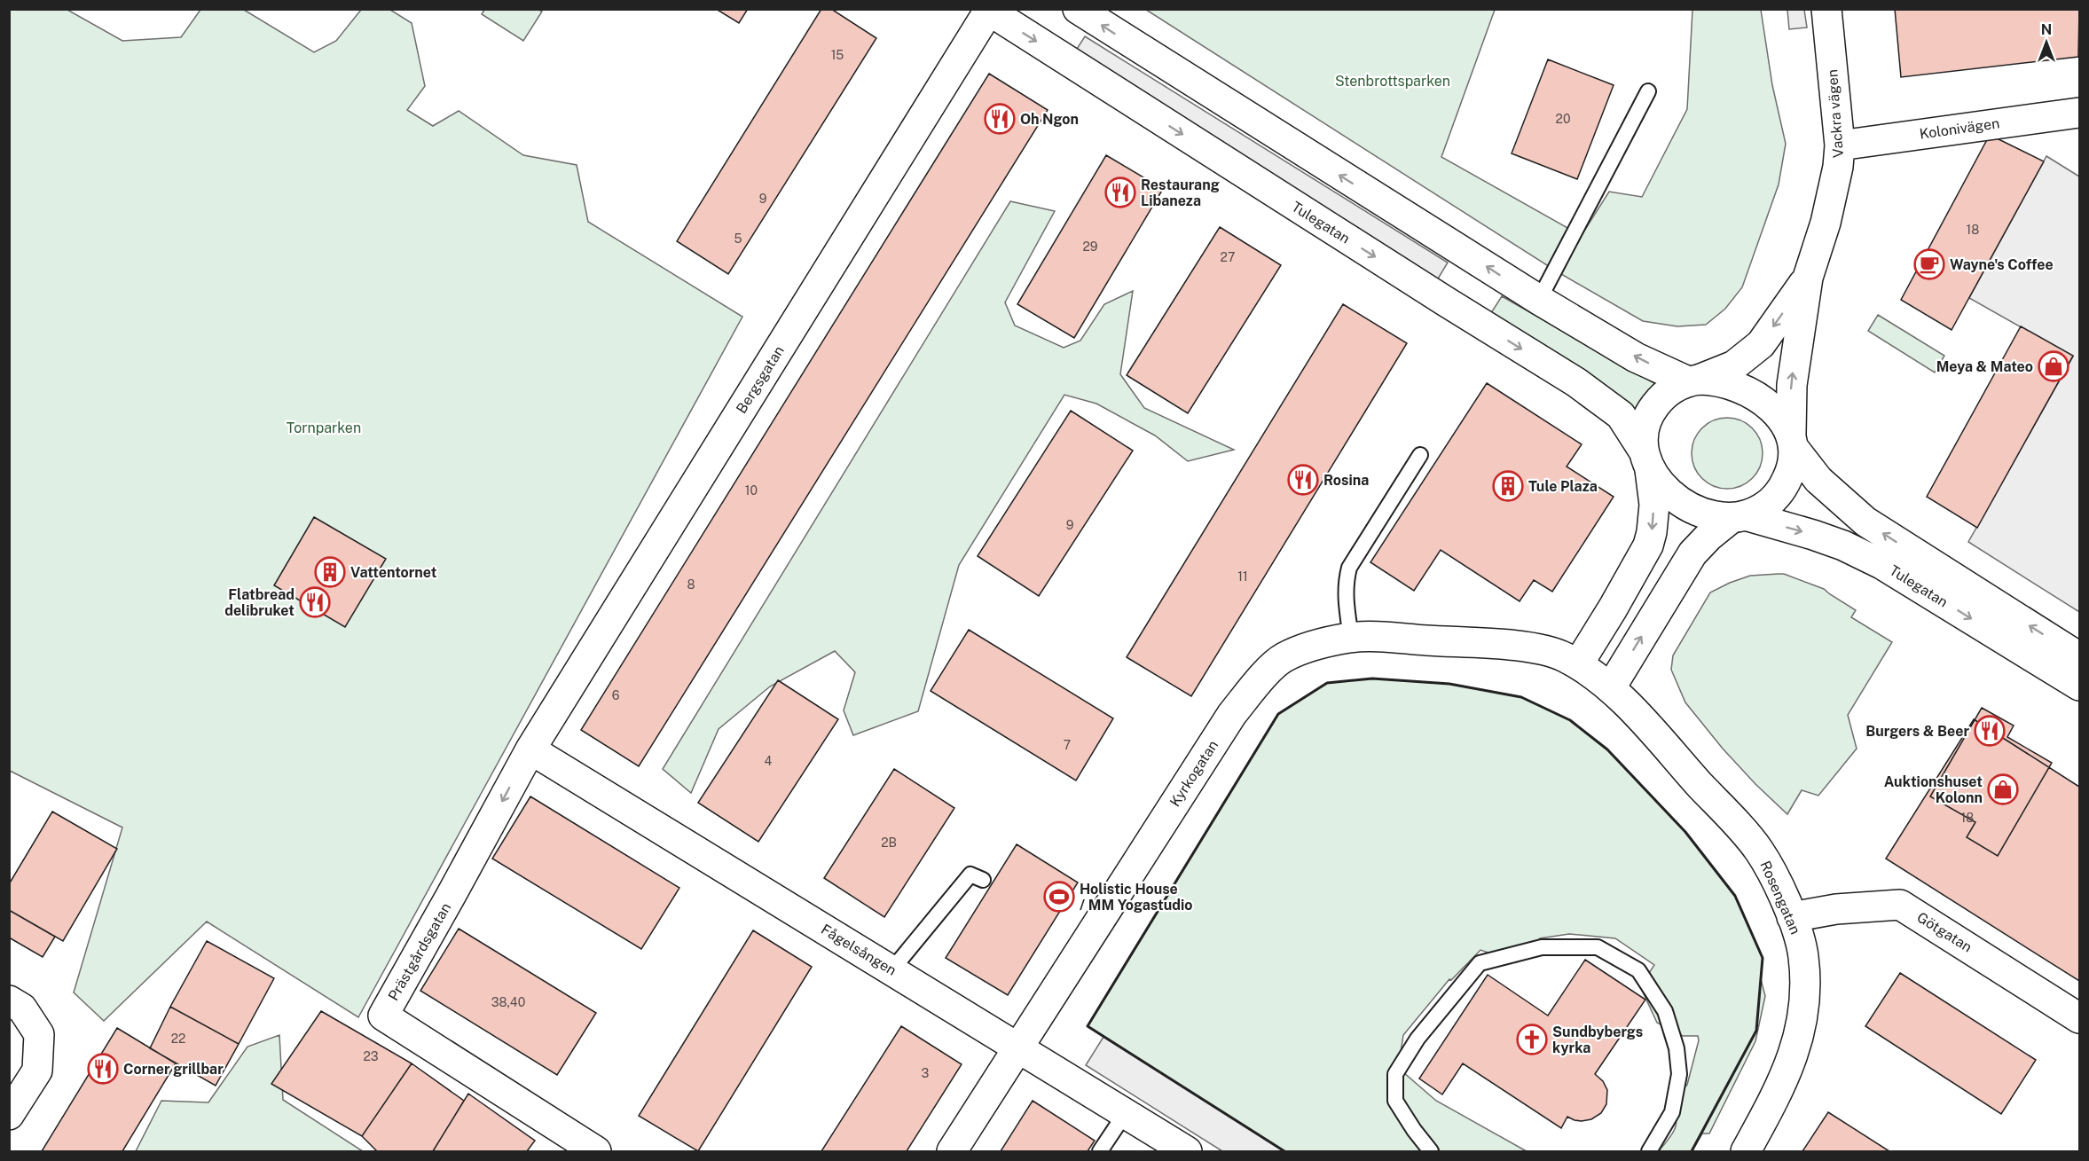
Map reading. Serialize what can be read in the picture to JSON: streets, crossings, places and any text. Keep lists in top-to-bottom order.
{
  "streets": {
    "street": [
      "Vackra vägen",
      "Kolonivägen",
      "Tulegatan",
      "Bergsgatan",
      "Kyrkogatan",
      "Rosengatan",
      "Götgatan",
      "Fågelsången",
      "Prästgårdsgatan"
    ]
  },
  "crossings": [
    ["Vackra vägen", "Kolonivägen"],
    ["Vackra vägen", "Tulegatan"],
    ["Tulegatan", "Bergsgatan"],
    ["Bergsgatan", "Fågelsången"],
    ["Bergsgatan", "Prästgårdsgatan"],
    ["Kyrkogatan", "Rosengatan"],
    ["Kyrkogatan", "Fågelsången"],
    ["Rosengatan", "Götgatan"],
    ["Fågelsången", "Prästgårdsgatan"]
  ],
  "parks": ["Stenbrottsparken", "Tornparken"],
  "places": {
    "restaurant": [
      "Oh Ngon",
      "Restaurang Libaneza",
      "Rosina",
      "Flatbread delibruket",
      "Burgers & Beer",
      "Corner grillbar"
    ],
    "cafe": ["Wayne's Coffee"],
    "shop": ["Meya & Mateo", "Auktionshuset Kolonn"],
    "building": ["Tule Plaza", "Vattentornet"],
    "sports": ["Holistic House / MM Yogastudio"],
    "church": ["Sundbybergs kyrka"]
  },
  "house_numbers": [
    "15",
    "20",
    "9",
    "18",
    "5",
    "29",
    "27",
    "10",
    "9",
    "11",
    "8",
    "6",
    "7",
    "4",
    "18",
    "2B",
    "38,40",
    "22",
    "23",
    "3"
  ],
  "north": "top"
}
